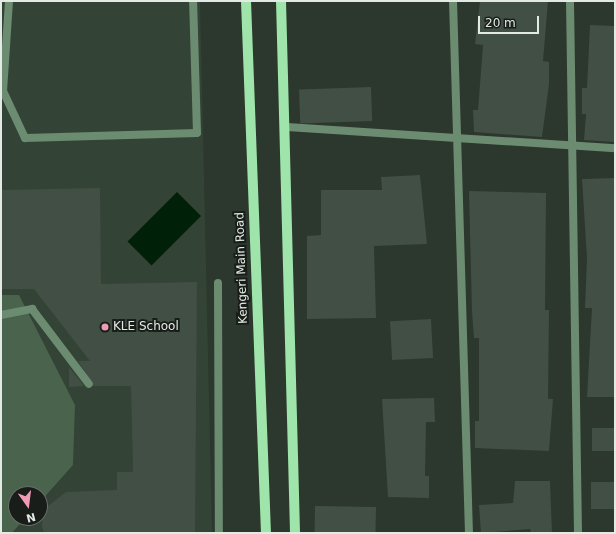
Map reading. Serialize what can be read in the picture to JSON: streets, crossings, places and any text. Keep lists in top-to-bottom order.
{
  "streets": {
    "main road": ["Kengeri Main Road"]
  },
  "places": ["KLE School"],
  "scale_bar": "20 m",
  "north": "bottom"
}
